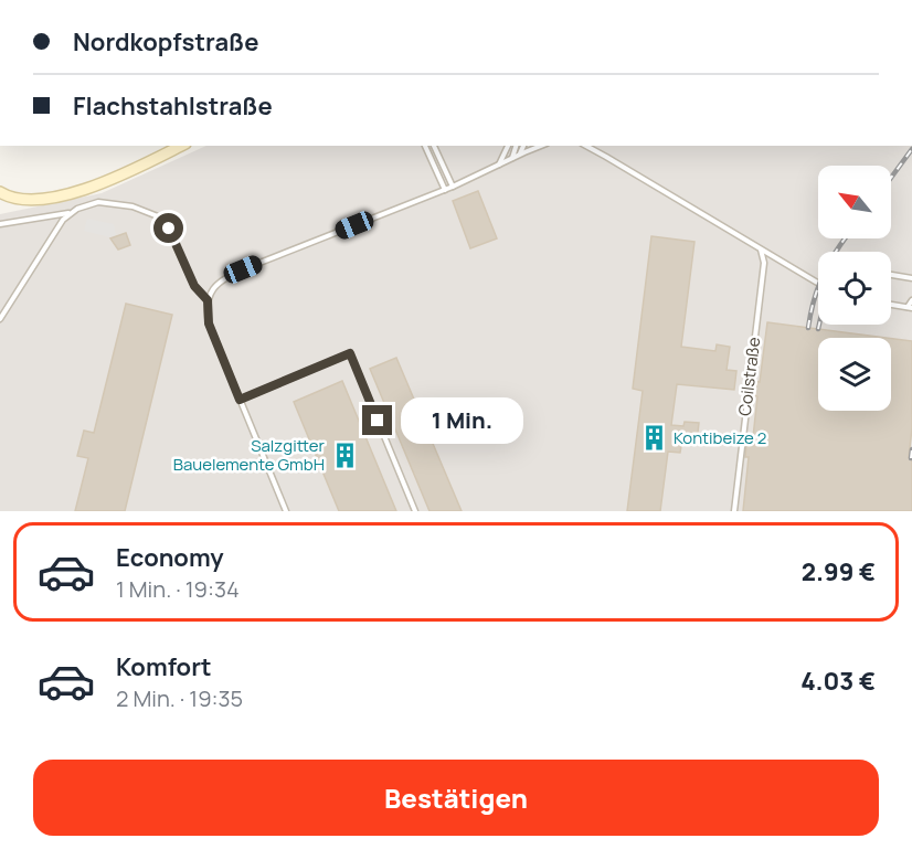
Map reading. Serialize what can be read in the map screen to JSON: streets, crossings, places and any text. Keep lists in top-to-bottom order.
{
  "streets": {
    "lane": ["Coilstraße"]
  },
  "places": {
    "building": ["Kontibeize 2", "Salzgitter Bauelemente GmbH"]
  },
  "north": "top left",
  "page": {
    "banner": ["Nordkopfstraße", "Flachstahlstraße"],
    "bubble": "1 Min.",
    "list": [
      {
        "name": "Economy",
        "note": "1 Min. · 19:34",
        "value": "2.99 €"
      },
      {
        "name": "Komfort",
        "note": "2 Min. · 19:35",
        "value": "4.03 €"
      }
    ],
    "buttons": "Bestätigen"
  }
}
